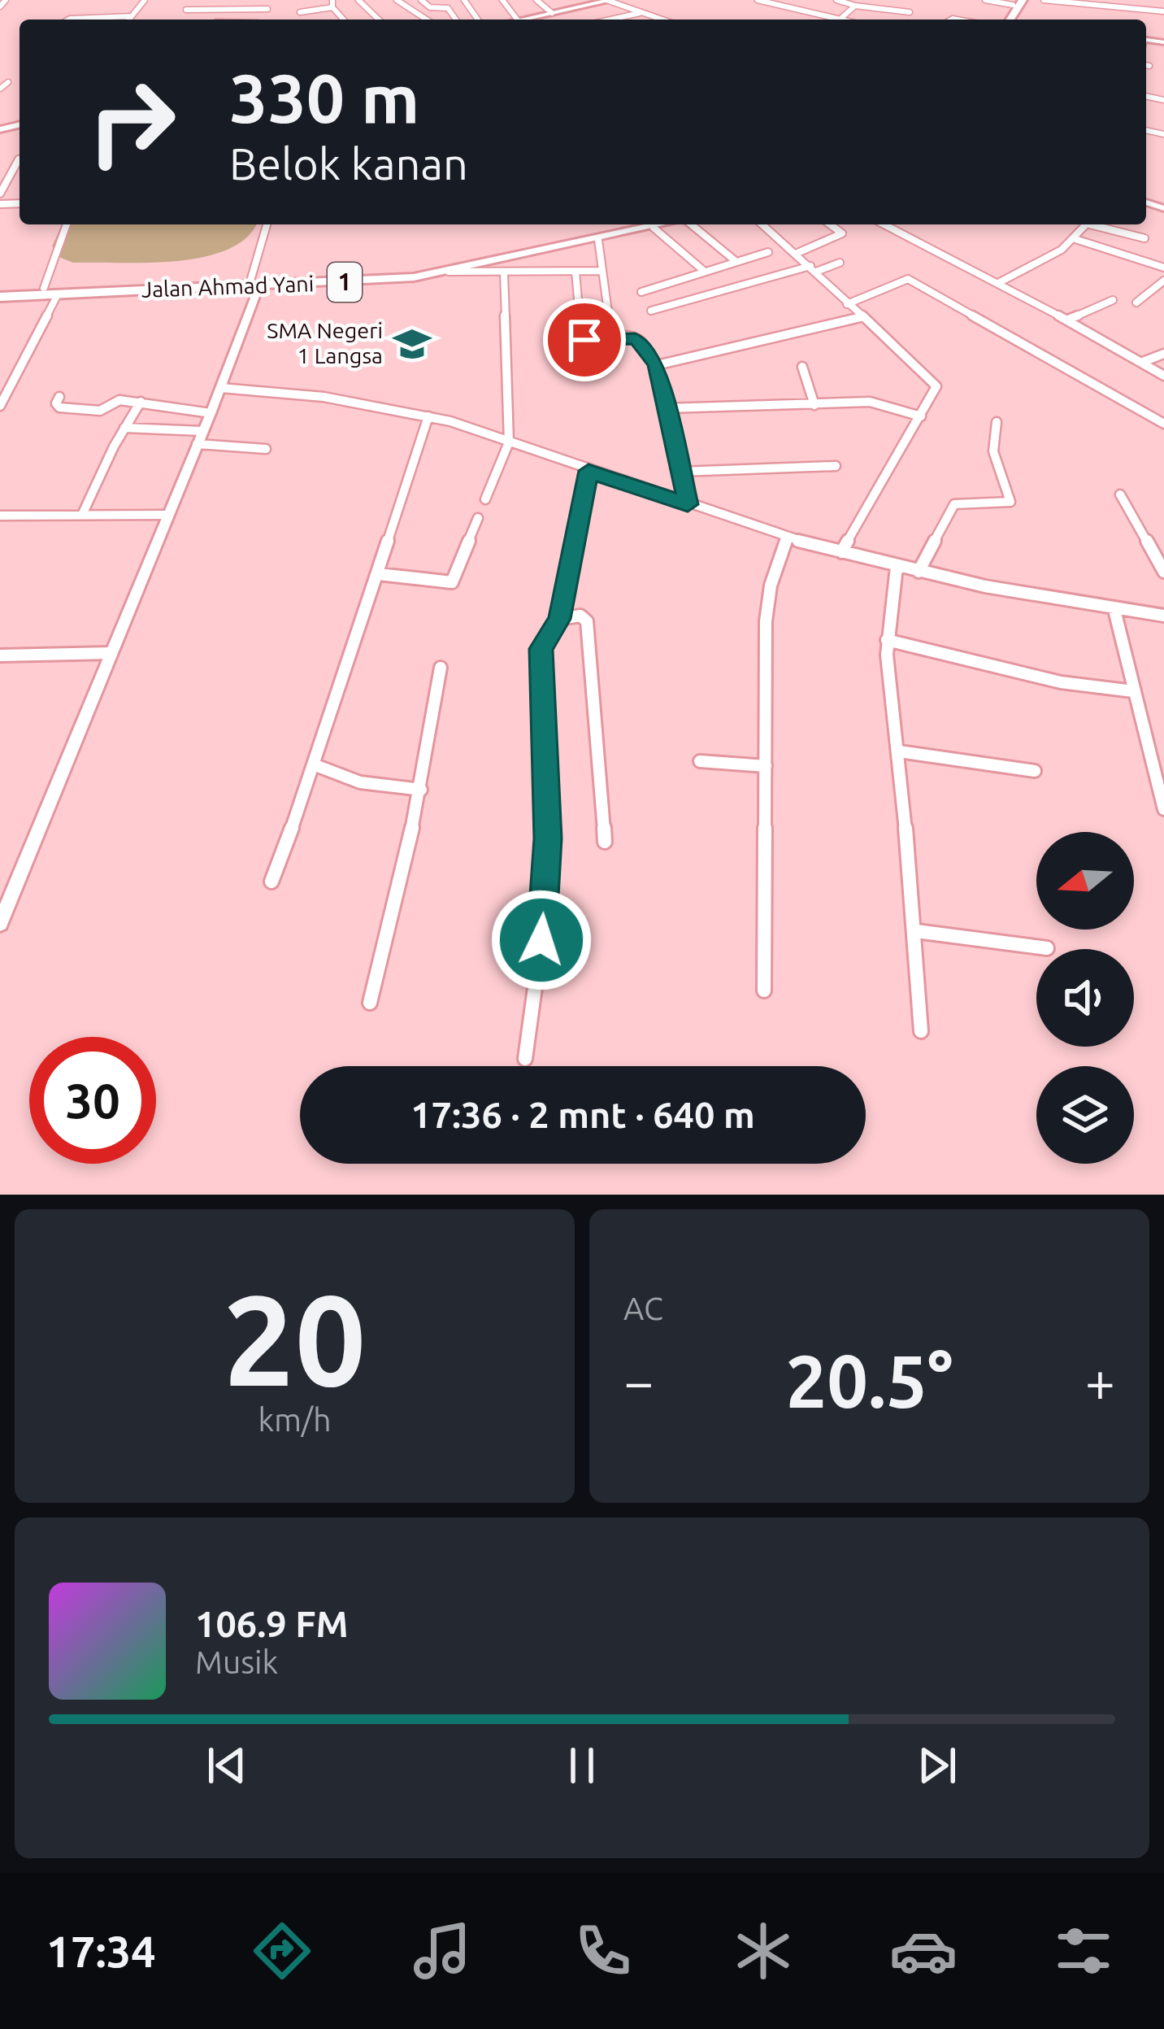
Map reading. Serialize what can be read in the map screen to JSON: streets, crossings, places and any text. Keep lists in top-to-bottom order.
{
  "streets": {
    "main road": ["1", "Jalan Ahmad Yani"]
  },
  "crossings": [
    ["1", "Jalan Ahmad Yani"]
  ],
  "places": {
    "school or university": ["SMA Negeri 1 Langsa"]
  },
  "north": "left",
  "page": {
    "turn": ["330 m", "Belok kanan"],
    "limit": "30",
    "trip": "17:36 · 2 mnt · 640 m",
    "tile": [
      ["20", "km/h"],
      "AC"
    ],
    "heat": ["−", "20.5°", "+"],
    "song": ["106.9 FM", "Musik"],
    "tabs": "17:34"
  }
}
